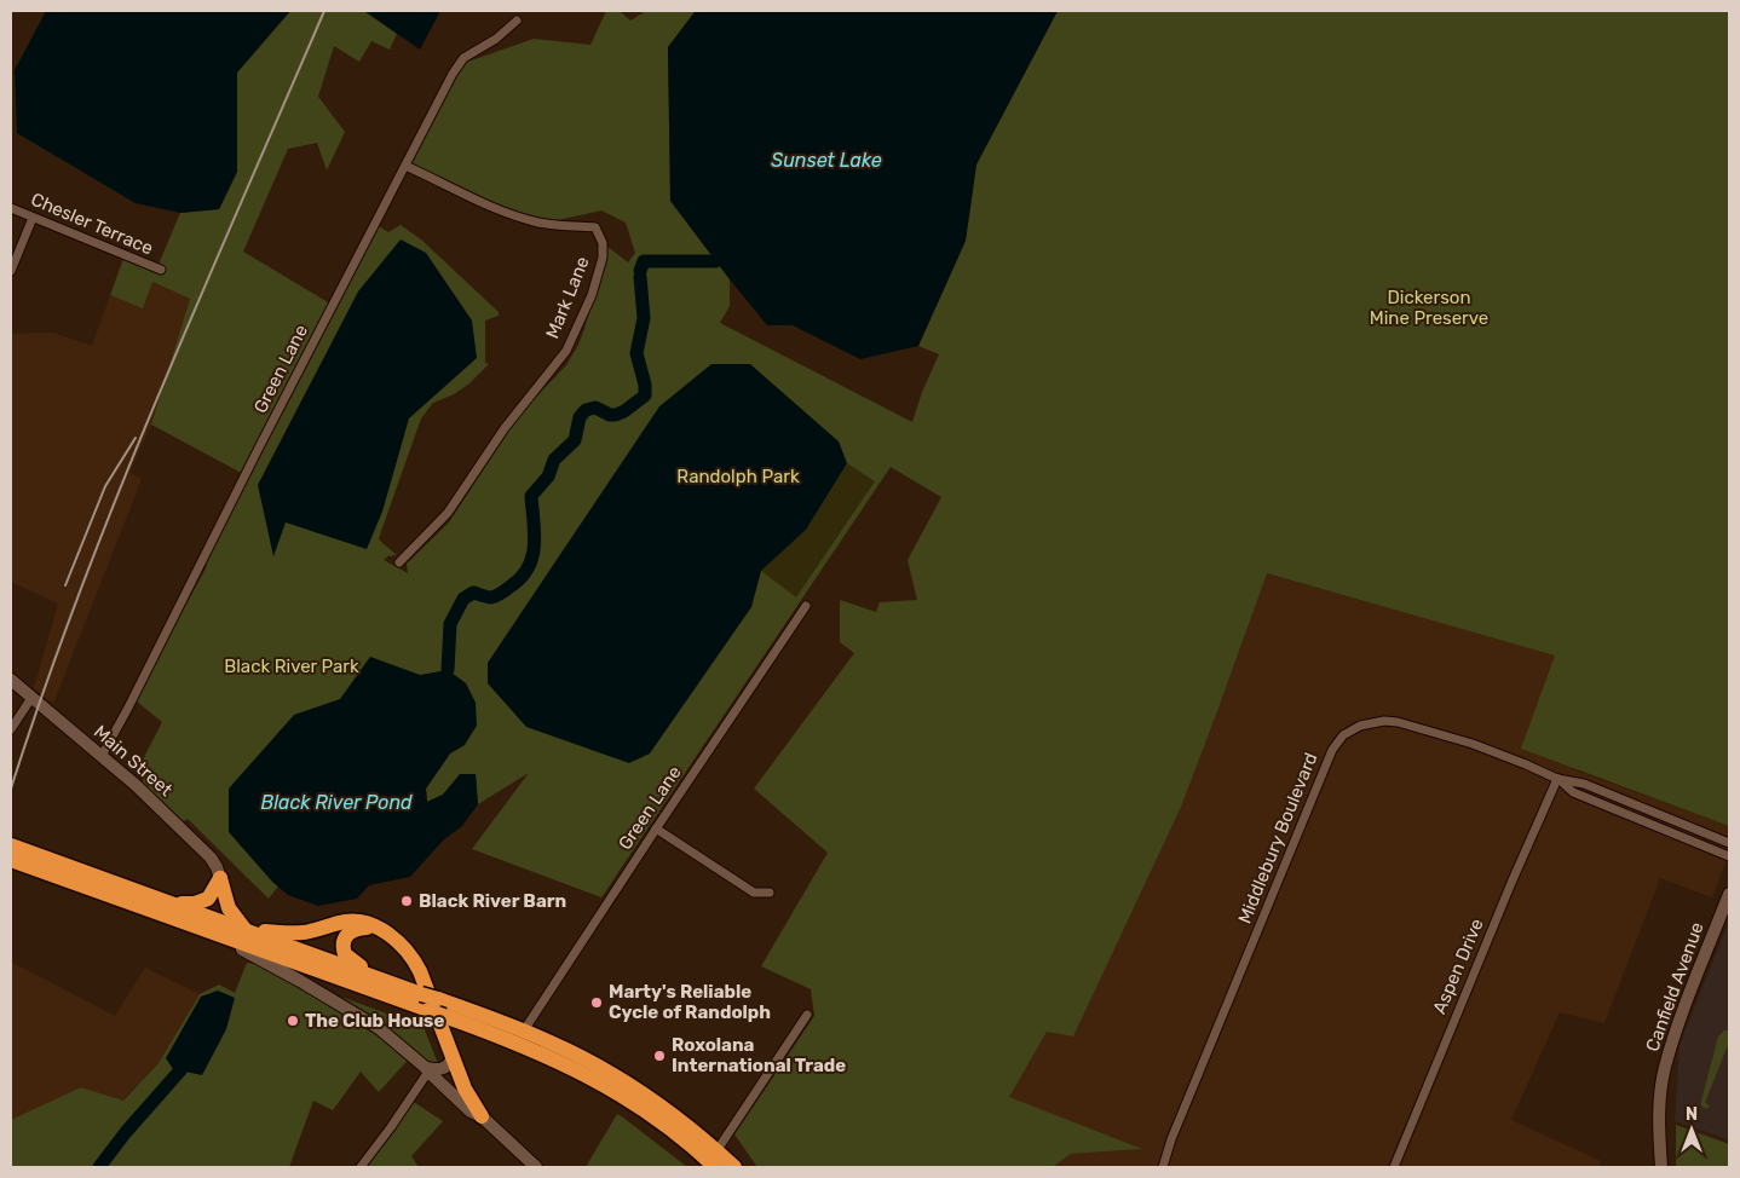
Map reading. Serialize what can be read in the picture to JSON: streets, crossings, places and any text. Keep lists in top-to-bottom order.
{
  "streets": {
    "street": [
      "Chesler Terrace",
      "Mark Lane",
      "Green Lane",
      "Main Street",
      "Middlebury Boulevard",
      "Aspen Drive",
      "Canfield Avenue"
    ]
  },
  "crossings": [
    ["Mark Lane", "Green Lane"],
    ["Green Lane", "Main Street"],
    ["Middlebury Boulevard", "Aspen Drive"]
  ],
  "water": ["Sunset Lake", "Black River Pond"],
  "parks": ["Dickerson Mine Preserve", "Randolph Park", "Black River Park"],
  "places": [
    "Black River Barn",
    "Marty's Reliable Cycle of Randolph",
    "The Club House",
    "Roxolana International Trade"
  ],
  "north": "top"
}
